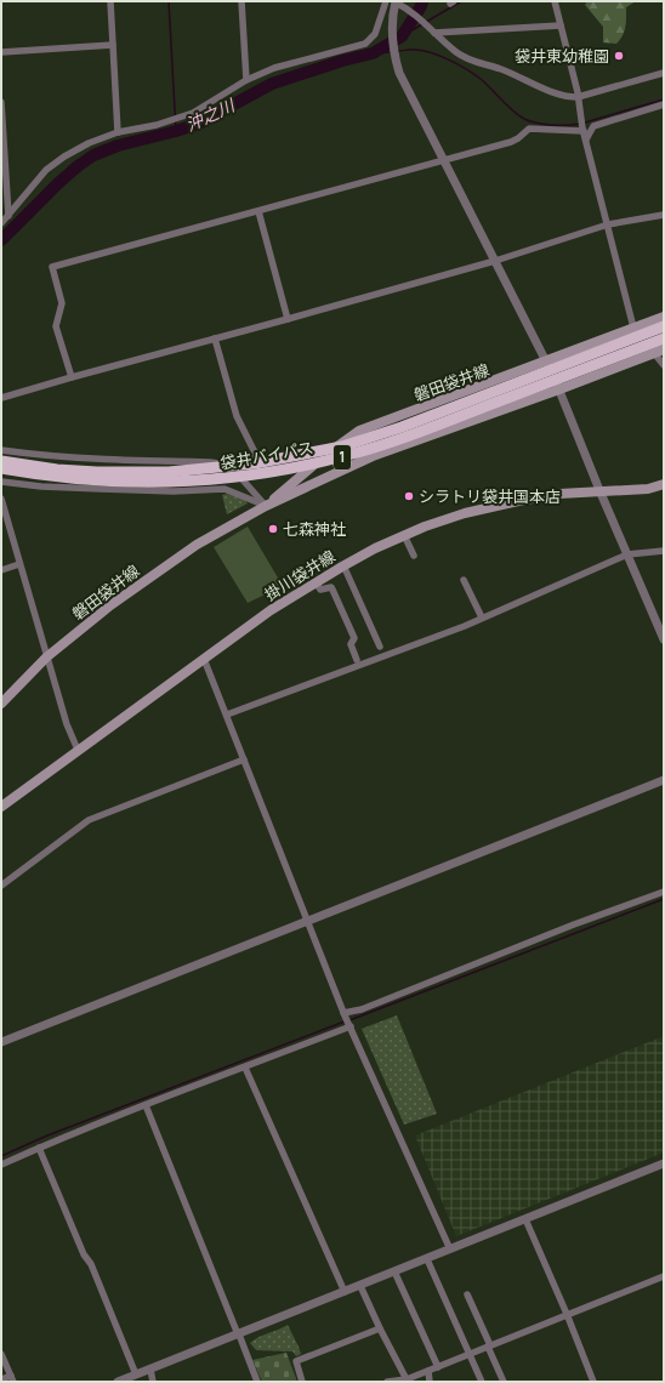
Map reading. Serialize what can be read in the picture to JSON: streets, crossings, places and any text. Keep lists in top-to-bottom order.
{
  "streets": {
    "highway": ["袋井バイパス", "1"],
    "main road": ["磐田袋井線", "掛川袋井線"]
  },
  "water": ["沖之川"],
  "places": ["袋井東幼稚園", "シラトリ袋井国本店", "七森神社"]
}
